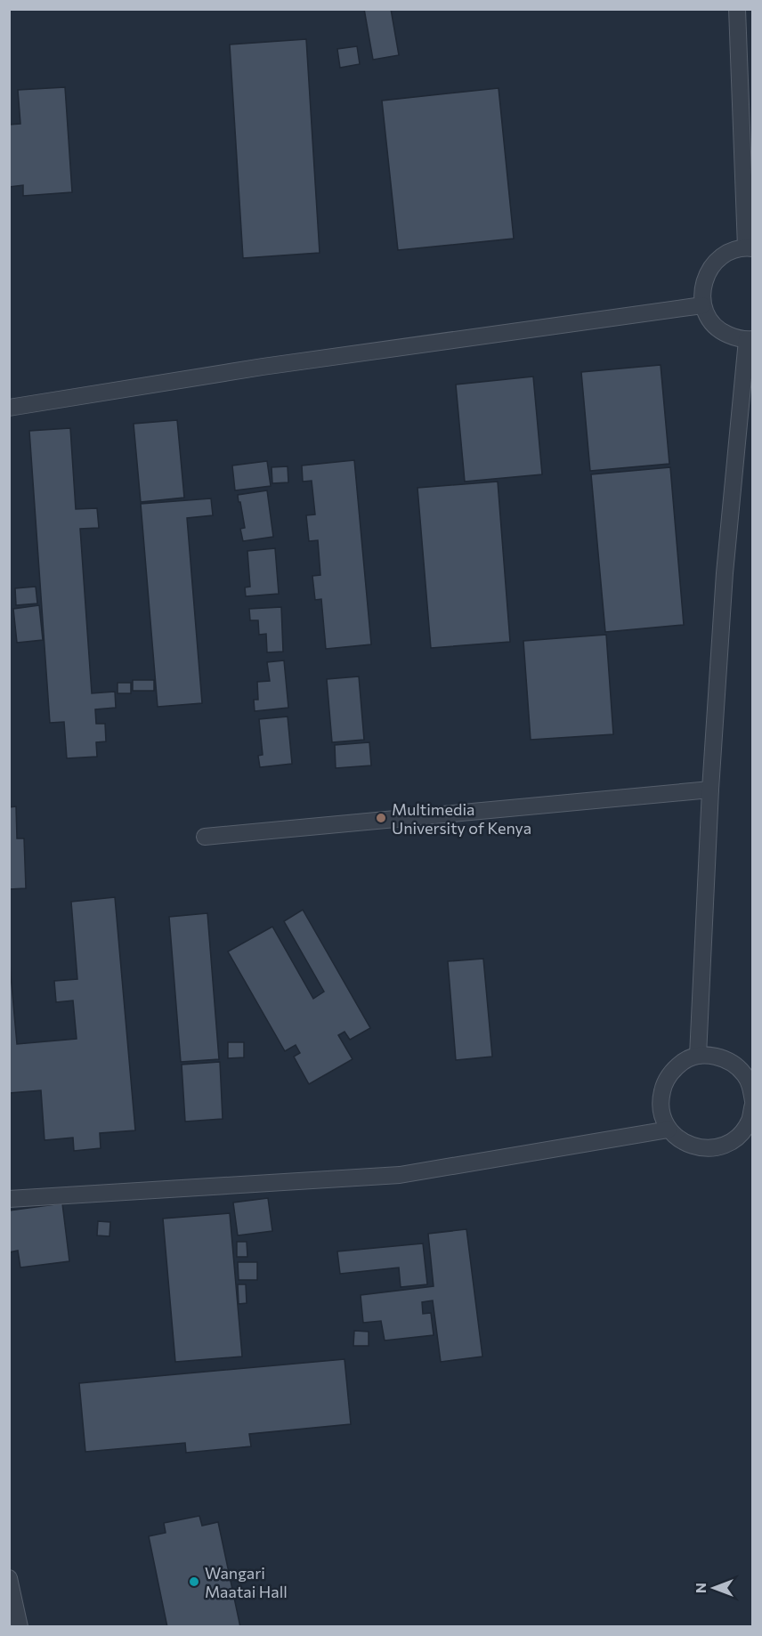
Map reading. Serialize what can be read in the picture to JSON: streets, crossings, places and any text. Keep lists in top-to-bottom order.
{
  "places": ["Multimedia University of Kenya", "Wangari Maatai Hall"],
  "north": "left"
}
